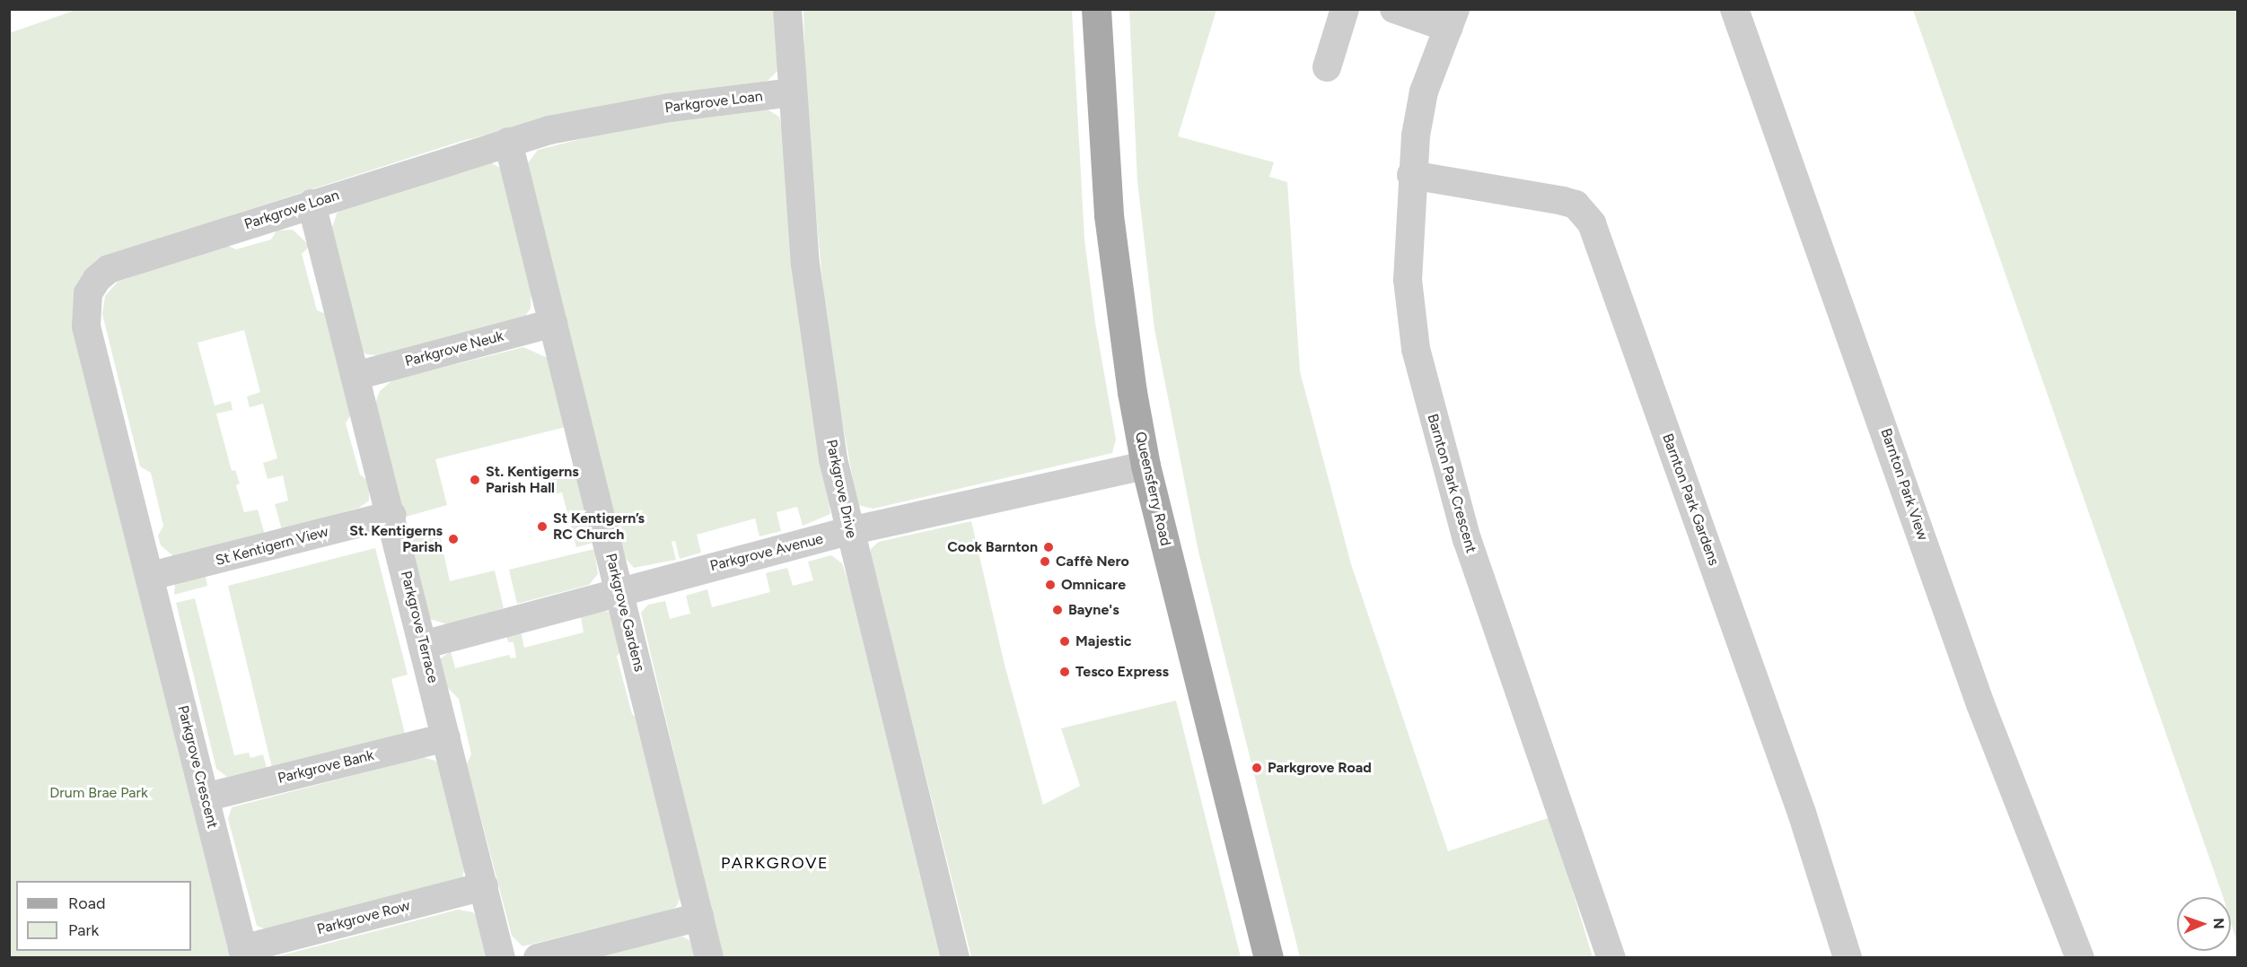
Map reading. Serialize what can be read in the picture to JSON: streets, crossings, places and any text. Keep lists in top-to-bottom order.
{
  "streets": {
    "main road": ["Queensferry Road"],
    "street": [
      "Parkgrove Loan",
      "Parkgrove Neuk",
      "Barnton Park Crescent",
      "Barnton Park View",
      "Parkgrove Drive",
      "Barnton Park Gardens",
      "St Kentigern View",
      "Parkgrove Avenue",
      "Parkgrove Gardens",
      "Parkgrove Terrace",
      "Parkgrove Crescent",
      "Parkgrove Bank",
      "Parkgrove Row"
    ]
  },
  "crossings": [
    ["Parkgrove Loan", "Parkgrove Drive"],
    ["Parkgrove Loan", "St Kentigern View"],
    ["Parkgrove Loan", "Parkgrove Gardens"],
    ["Parkgrove Loan", "Parkgrove Terrace"],
    ["Parkgrove Loan", "Parkgrove Crescent"],
    ["Parkgrove Neuk", "Parkgrove Gardens"],
    ["Parkgrove Neuk", "Parkgrove Terrace"],
    ["Barnton Park Crescent", "Barnton Park Gardens"],
    ["Parkgrove Drive", "Parkgrove Avenue"],
    ["Queensferry Road", "Parkgrove Avenue"],
    ["St Kentigern View", "Parkgrove Terrace"],
    ["St Kentigern View", "Parkgrove Crescent"],
    ["Parkgrove Avenue", "Parkgrove Gardens"],
    ["Parkgrove Avenue", "Parkgrove Terrace"],
    ["Parkgrove Terrace", "Parkgrove Bank"],
    ["Parkgrove Terrace", "Parkgrove Row"],
    ["Parkgrove Crescent", "Parkgrove Bank"],
    ["Parkgrove Crescent", "Parkgrove Row"]
  ],
  "districts": ["PARKGROVE"],
  "parks": ["Drum Brae Park"],
  "places": [
    "St. Kentigerns Parish Hall",
    "St Kentigern’s RC Church",
    "St. Kentigerns Parish",
    "Cook Barnton",
    "Caffè Nero",
    "Omnicare",
    "Bayne's",
    "Majestic",
    "Tesco Express",
    "Parkgrove Road"
  ],
  "legend": ["Road", "Park"],
  "north": "right"
}
